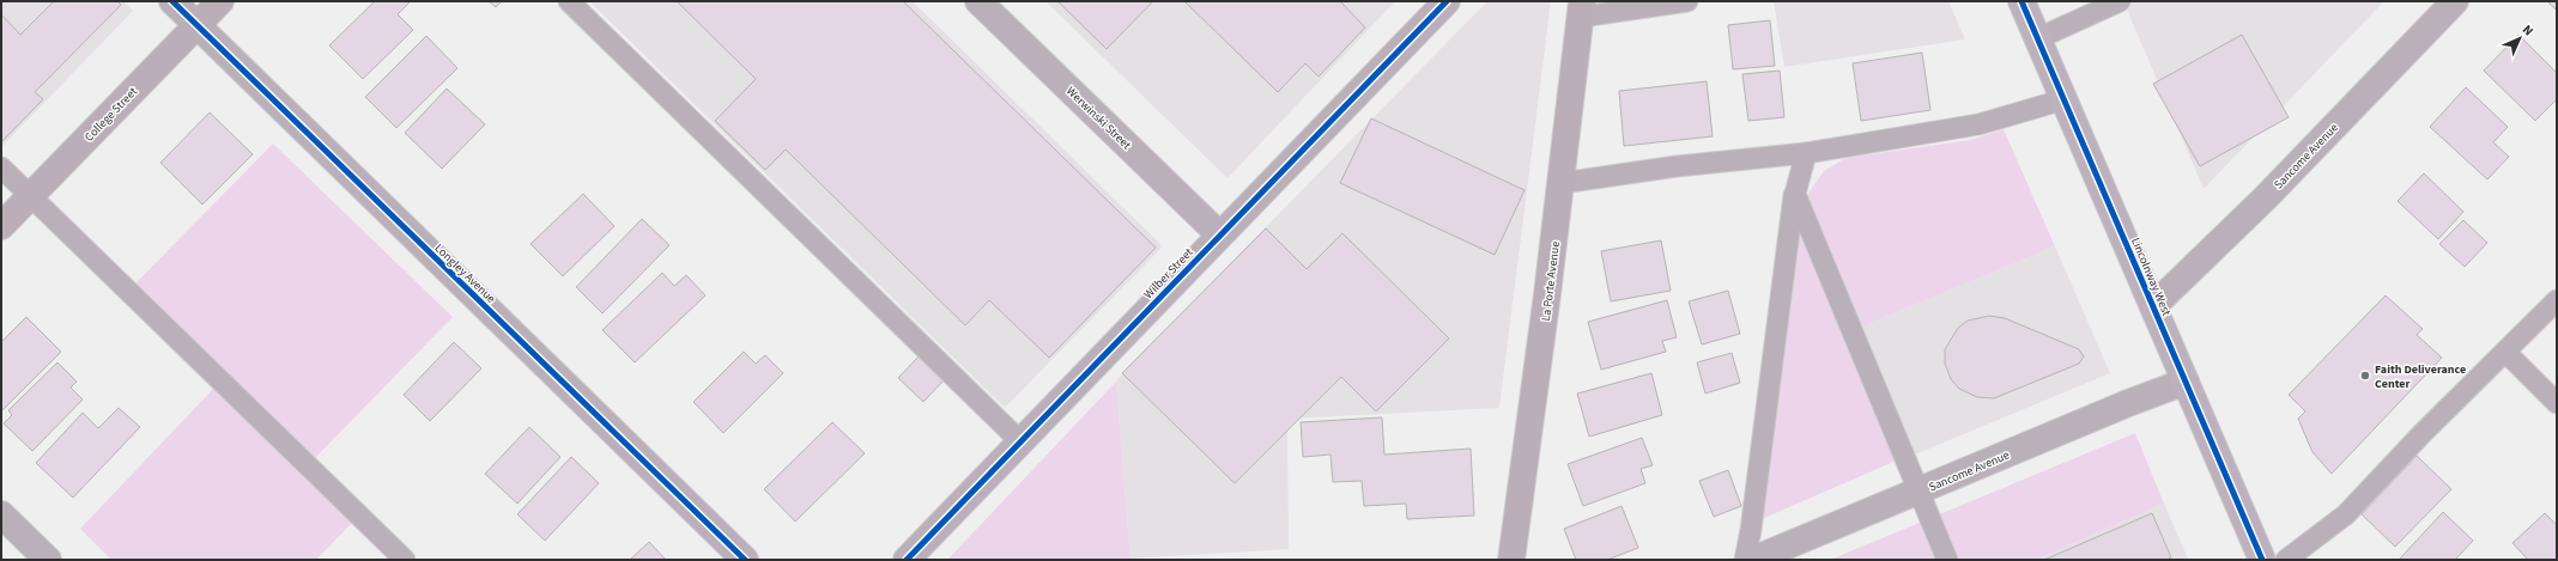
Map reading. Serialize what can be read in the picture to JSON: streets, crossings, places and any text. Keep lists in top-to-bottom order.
{
  "streets": {
    "main road": ["Lincolnway West"],
    "street": [
      "College Street",
      "Werwinski Street",
      "Sancome Avenue",
      "Longley Avenue",
      "Wilber Street",
      "La Porte Avenue"
    ]
  },
  "crossings": [
    ["College Street", "Longley Avenue"],
    ["Werwinski Street", "Wilber Street"],
    ["Sancome Avenue", "Lincolnway West"]
  ],
  "places": ["Faith Deliverance Center"],
  "north": "top right"
}
